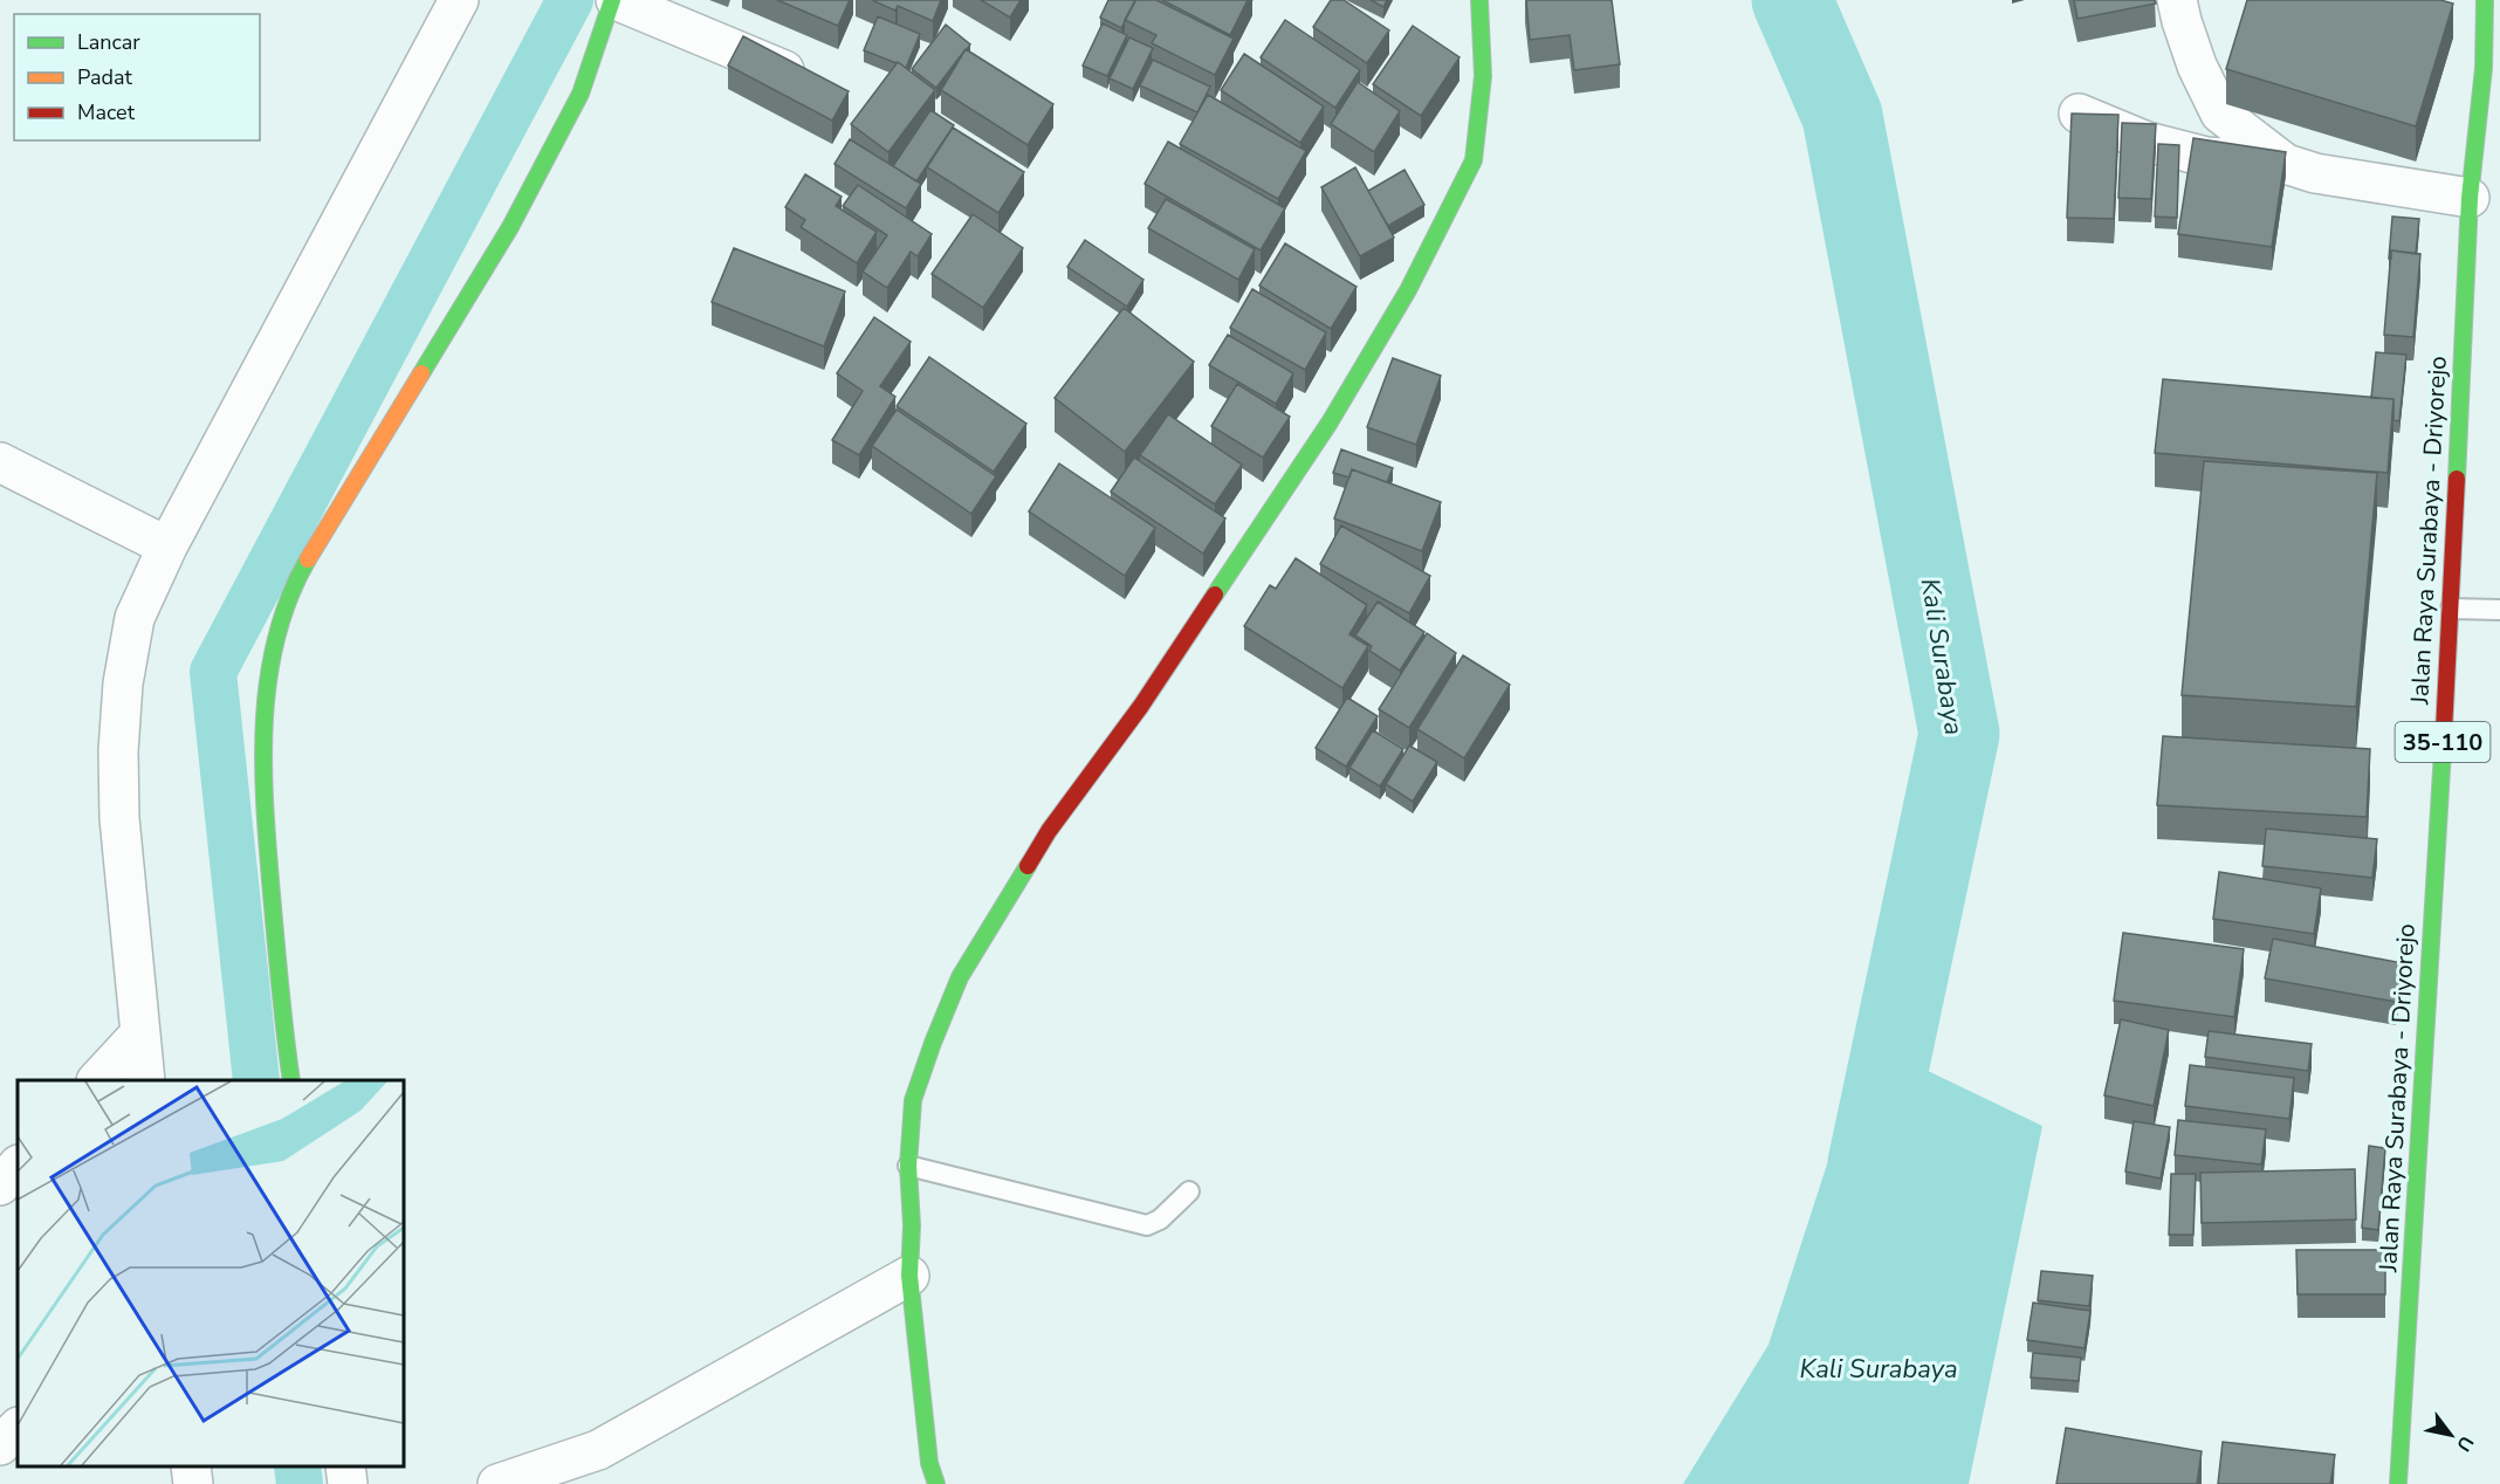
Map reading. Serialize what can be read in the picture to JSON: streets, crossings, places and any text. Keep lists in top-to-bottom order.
{
  "streets": {
    "street": ["Jalan Raya Surabaya - Driyorejo", "35-110"]
  },
  "water": ["Kali Surabaya"],
  "legend": ["Lancar", "Padat", "Macet"],
  "north": "bottom right"
}
